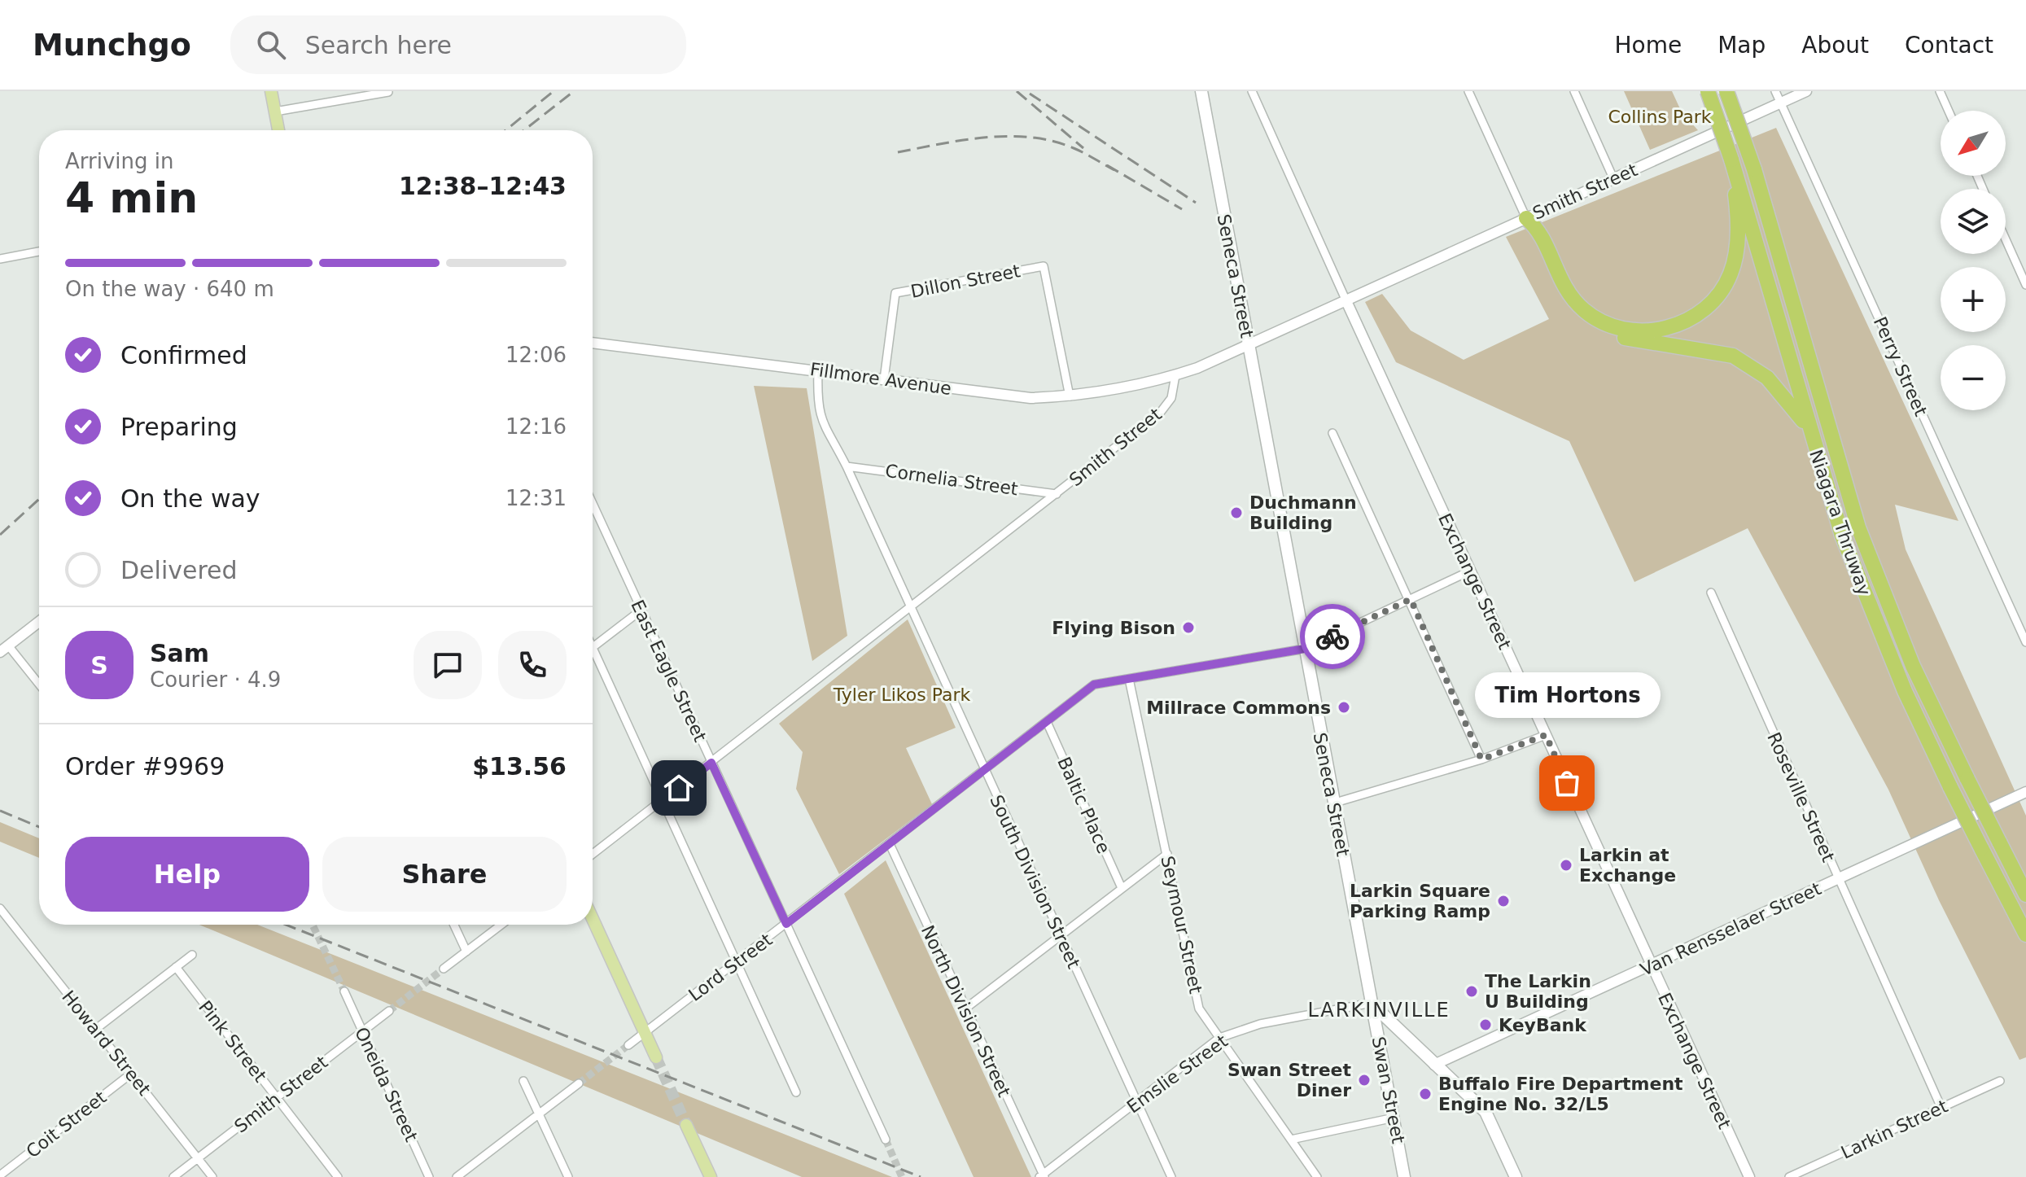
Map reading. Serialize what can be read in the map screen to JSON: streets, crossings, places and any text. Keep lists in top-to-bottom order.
{
  "streets": {
    "highway": ["Niagara Thruway"],
    "main road": ["Seneca Street", "Swan Street"],
    "street": [
      "Smith Street",
      "Dillon Street",
      "Perry Street",
      "Fillmore Avenue",
      "Cornelia Street",
      "Exchange Street",
      "East Eagle Street",
      "Roseville Street",
      "Baltic Place",
      "South Division Street",
      "Seymour Street",
      "Van Rensselaer Street",
      "Lord Street",
      "North Division Street",
      "Pink Street",
      "Howard Street",
      "Emslie Street",
      "Oneida Street",
      "Coit Street",
      "Larkin Street"
    ]
  },
  "crossings": [
    ["Smith Street", "Seneca Street"],
    ["Smith Street", "Perry Street"],
    ["Smith Street", "Fillmore Avenue"],
    ["Smith Street", "Cornelia Street"],
    ["Smith Street", "Exchange Street"],
    ["Smith Street", "East Eagle Street"],
    ["Smith Street", "South Division Street"],
    ["Smith Street", "Pink Street"],
    ["Smith Street", "Howard Street"],
    ["Smith Street", "Oneida Street"],
    ["Seneca Street", "Lord Street"],
    ["Seneca Street", "Emslie Street"],
    ["Seneca Street", "Swan Street"],
    ["Dillon Street", "Fillmore Avenue"],
    ["Fillmore Avenue", "South Division Street"],
    ["Cornelia Street", "South Division Street"],
    ["Exchange Street", "Van Rensselaer Street"],
    ["Exchange Street", "Lord Street"],
    ["East Eagle Street", "Lord Street"],
    ["Roseville Street", "Van Rensselaer Street"],
    ["Roseville Street", "Larkin Street"],
    ["Baltic Place", "Lord Street"],
    ["South Division Street", "Lord Street"],
    ["South Division Street", "Emslie Street"],
    ["Seymour Street", "Lord Street"],
    ["Seymour Street", "Emslie Street"],
    ["Lord Street", "North Division Street"],
    ["North Division Street", "Emslie Street"],
    ["Howard Street", "Coit Street"],
    ["Emslie Street", "Swan Street"]
  ],
  "districts": ["LARKINVILLE"],
  "parks": ["Collins Park", "Tyler Likos Park"],
  "places": [
    "Duchmann Building",
    "Flying Bison",
    "Millrace Commons",
    "Tim Hortons",
    "Larkin at Exchange",
    "Larkin Square Parking Ramp",
    "The Larkin U Building",
    "KeyBank",
    "Swan Street Diner",
    "Buffalo Fire Department Engine No. 32/L5"
  ],
  "north": "bottom left",
  "page": {
    "header": "Munchgo",
    "search": "Search here",
    "nav": [
      "Home",
      "Map",
      "About",
      "Contact"
    ],
    "map_buttons": ["+", "−"],
    "heading": ["4 min", "Arriving in", "12:38–12:43"],
    "panel": [
      "Sam",
      "Courier · 4.9",
      "Order #9969",
      "$13.56"
    ],
    "bar": "On the way · 640 m",
    "list": [
      ["Confirmed", "12:06"],
      ["Preparing", "12:16"],
      ["On the way", "12:31"],
      "Delivered"
    ],
    "round": "S",
    "bubble": "Tim Hortons",
    "buttons": ["Help", "Share"]
  }
}
